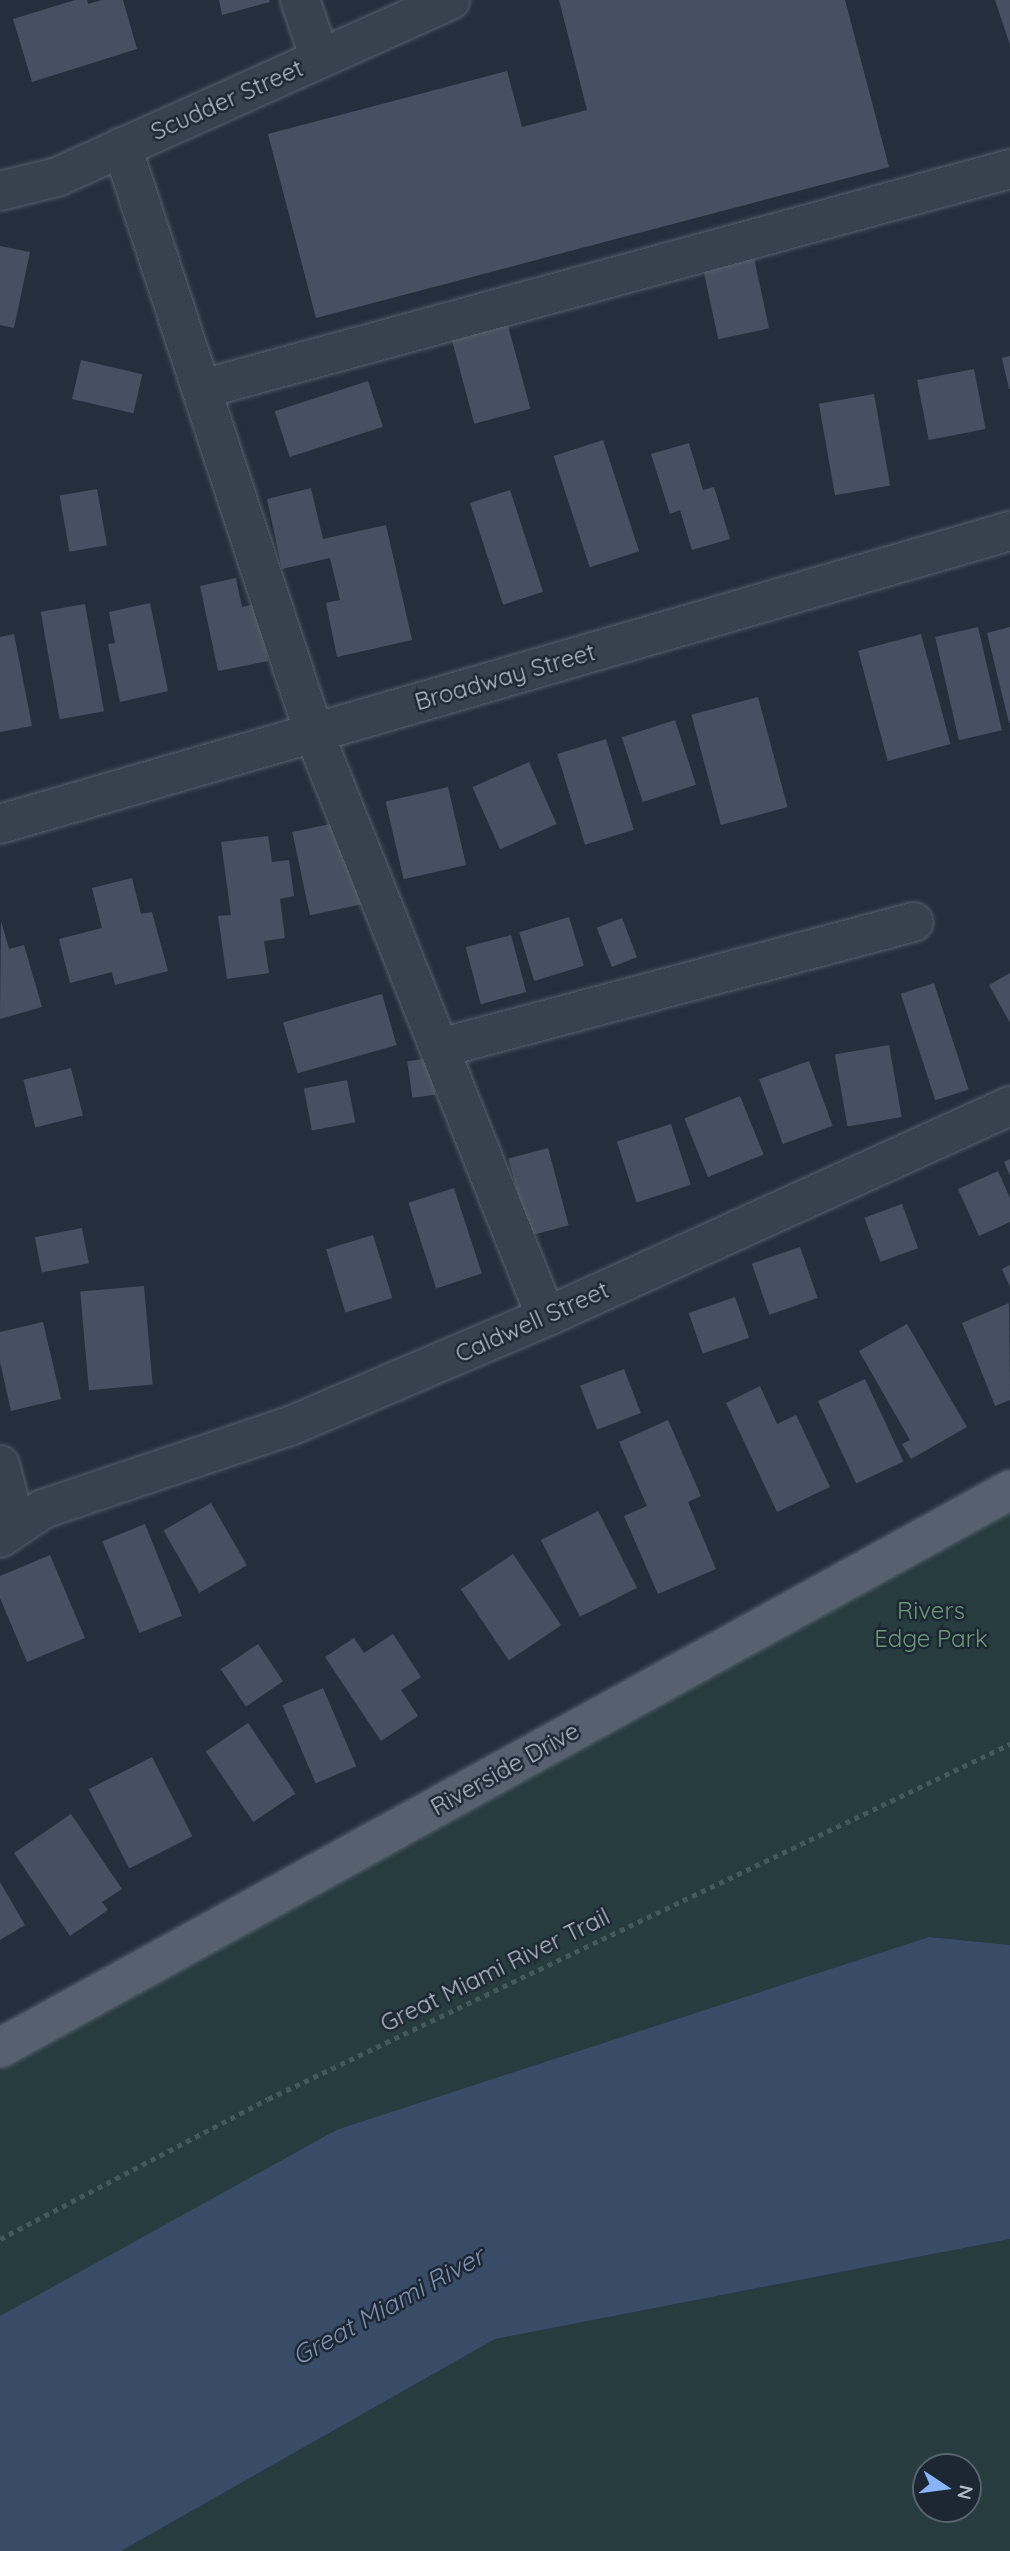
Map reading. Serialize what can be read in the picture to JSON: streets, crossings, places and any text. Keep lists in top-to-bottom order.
{
  "streets": {
    "main road": ["Riverside Drive"],
    "street": ["Scudder Street", "Broadway Street", "Caldwell Street"],
    "path": ["Great Miami River Trail"]
  },
  "water": ["Great Miami River"],
  "parks": ["Rivers Edge Park"],
  "north": "right"
}
